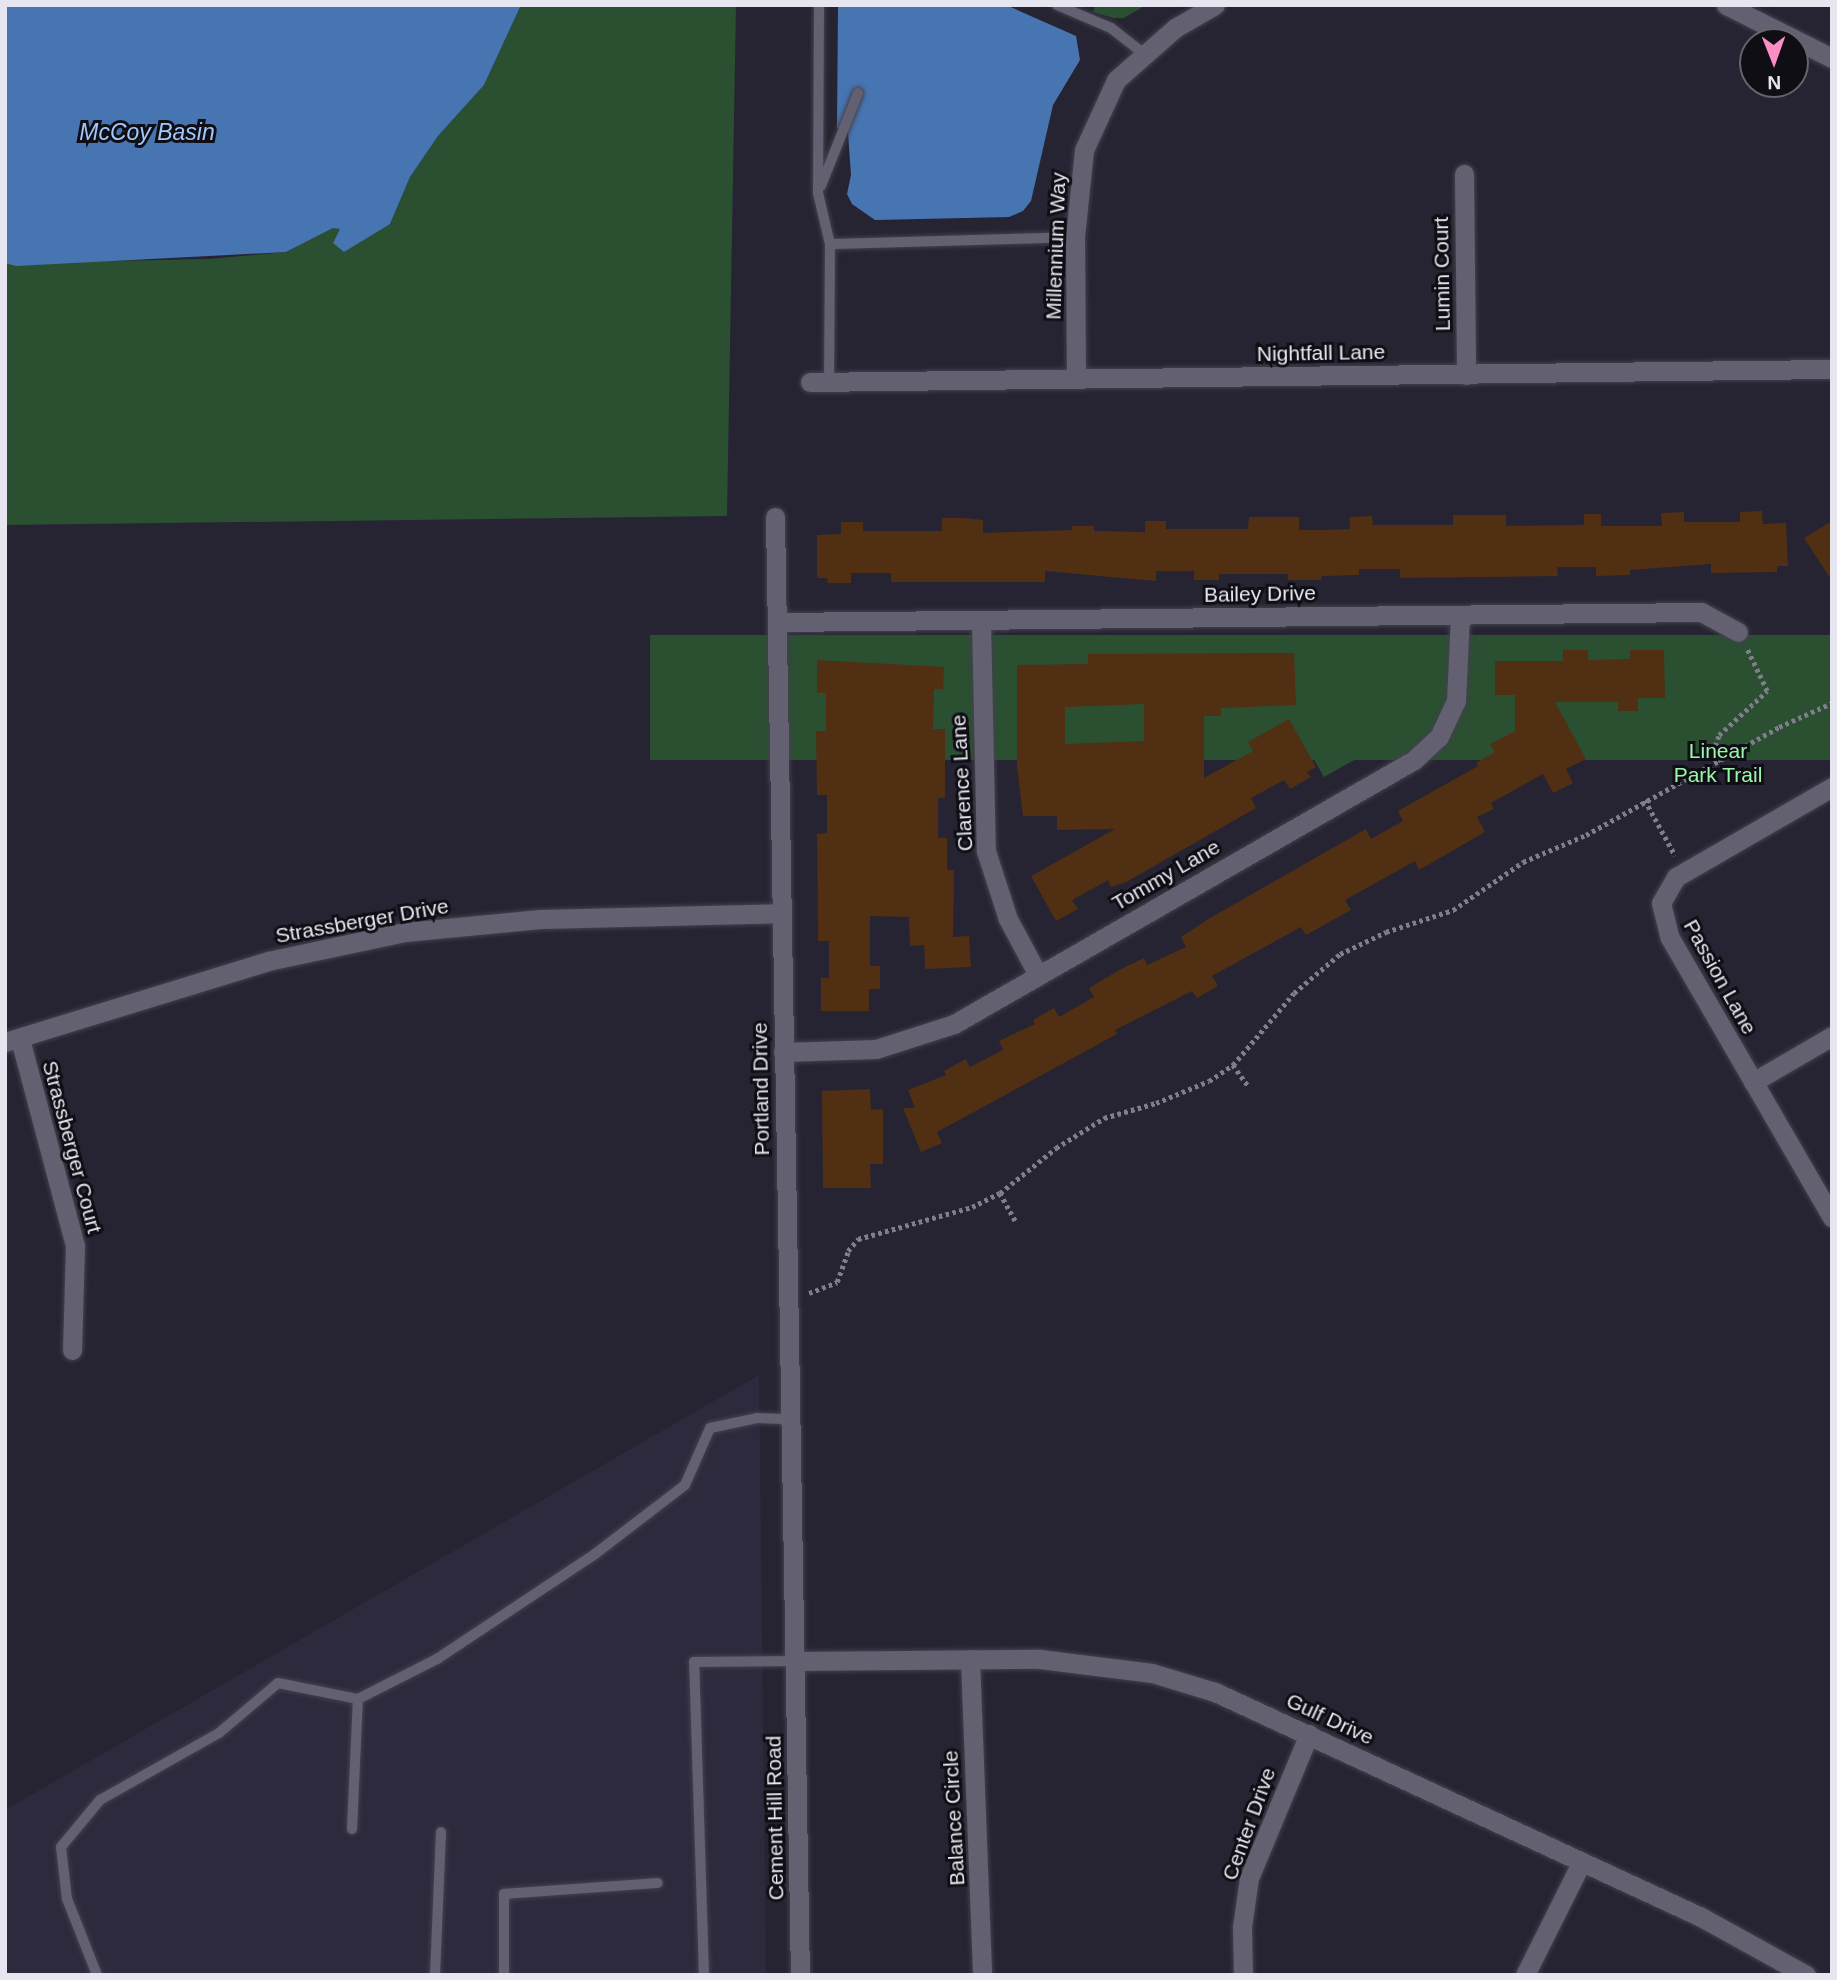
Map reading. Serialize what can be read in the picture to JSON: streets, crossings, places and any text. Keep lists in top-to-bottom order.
{
  "streets": {
    "street": [
      "Millennium Way",
      "Lumin Court",
      "Nightfall Lane",
      "Bailey Drive",
      "Clarence Lane",
      "Tommy Lane",
      "Strassberger Drive",
      "Passion Lane",
      "Portland Drive",
      "Strassberger Court",
      "Gulf Drive",
      "Cement Hill Road",
      "Balance Circle",
      "Center Drive"
    ]
  },
  "crossings": [
    ["Millennium Way", "Nightfall Lane"],
    ["Lumin Court", "Nightfall Lane"],
    ["Bailey Drive", "Clarence Lane"],
    ["Bailey Drive", "Tommy Lane"],
    ["Bailey Drive", "Portland Drive"],
    ["Clarence Lane", "Tommy Lane"],
    ["Tommy Lane", "Portland Drive"],
    ["Strassberger Drive", "Portland Drive"],
    ["Strassberger Drive", "Strassberger Court"],
    ["Portland Drive", "Gulf Drive"],
    ["Portland Drive", "Cement Hill Road"],
    ["Gulf Drive", "Cement Hill Road"],
    ["Gulf Drive", "Balance Circle"],
    ["Gulf Drive", "Center Drive"]
  ],
  "water": ["McCoy Basin"],
  "parks": ["Linear Park Trail"],
  "north": "bottom"
}
